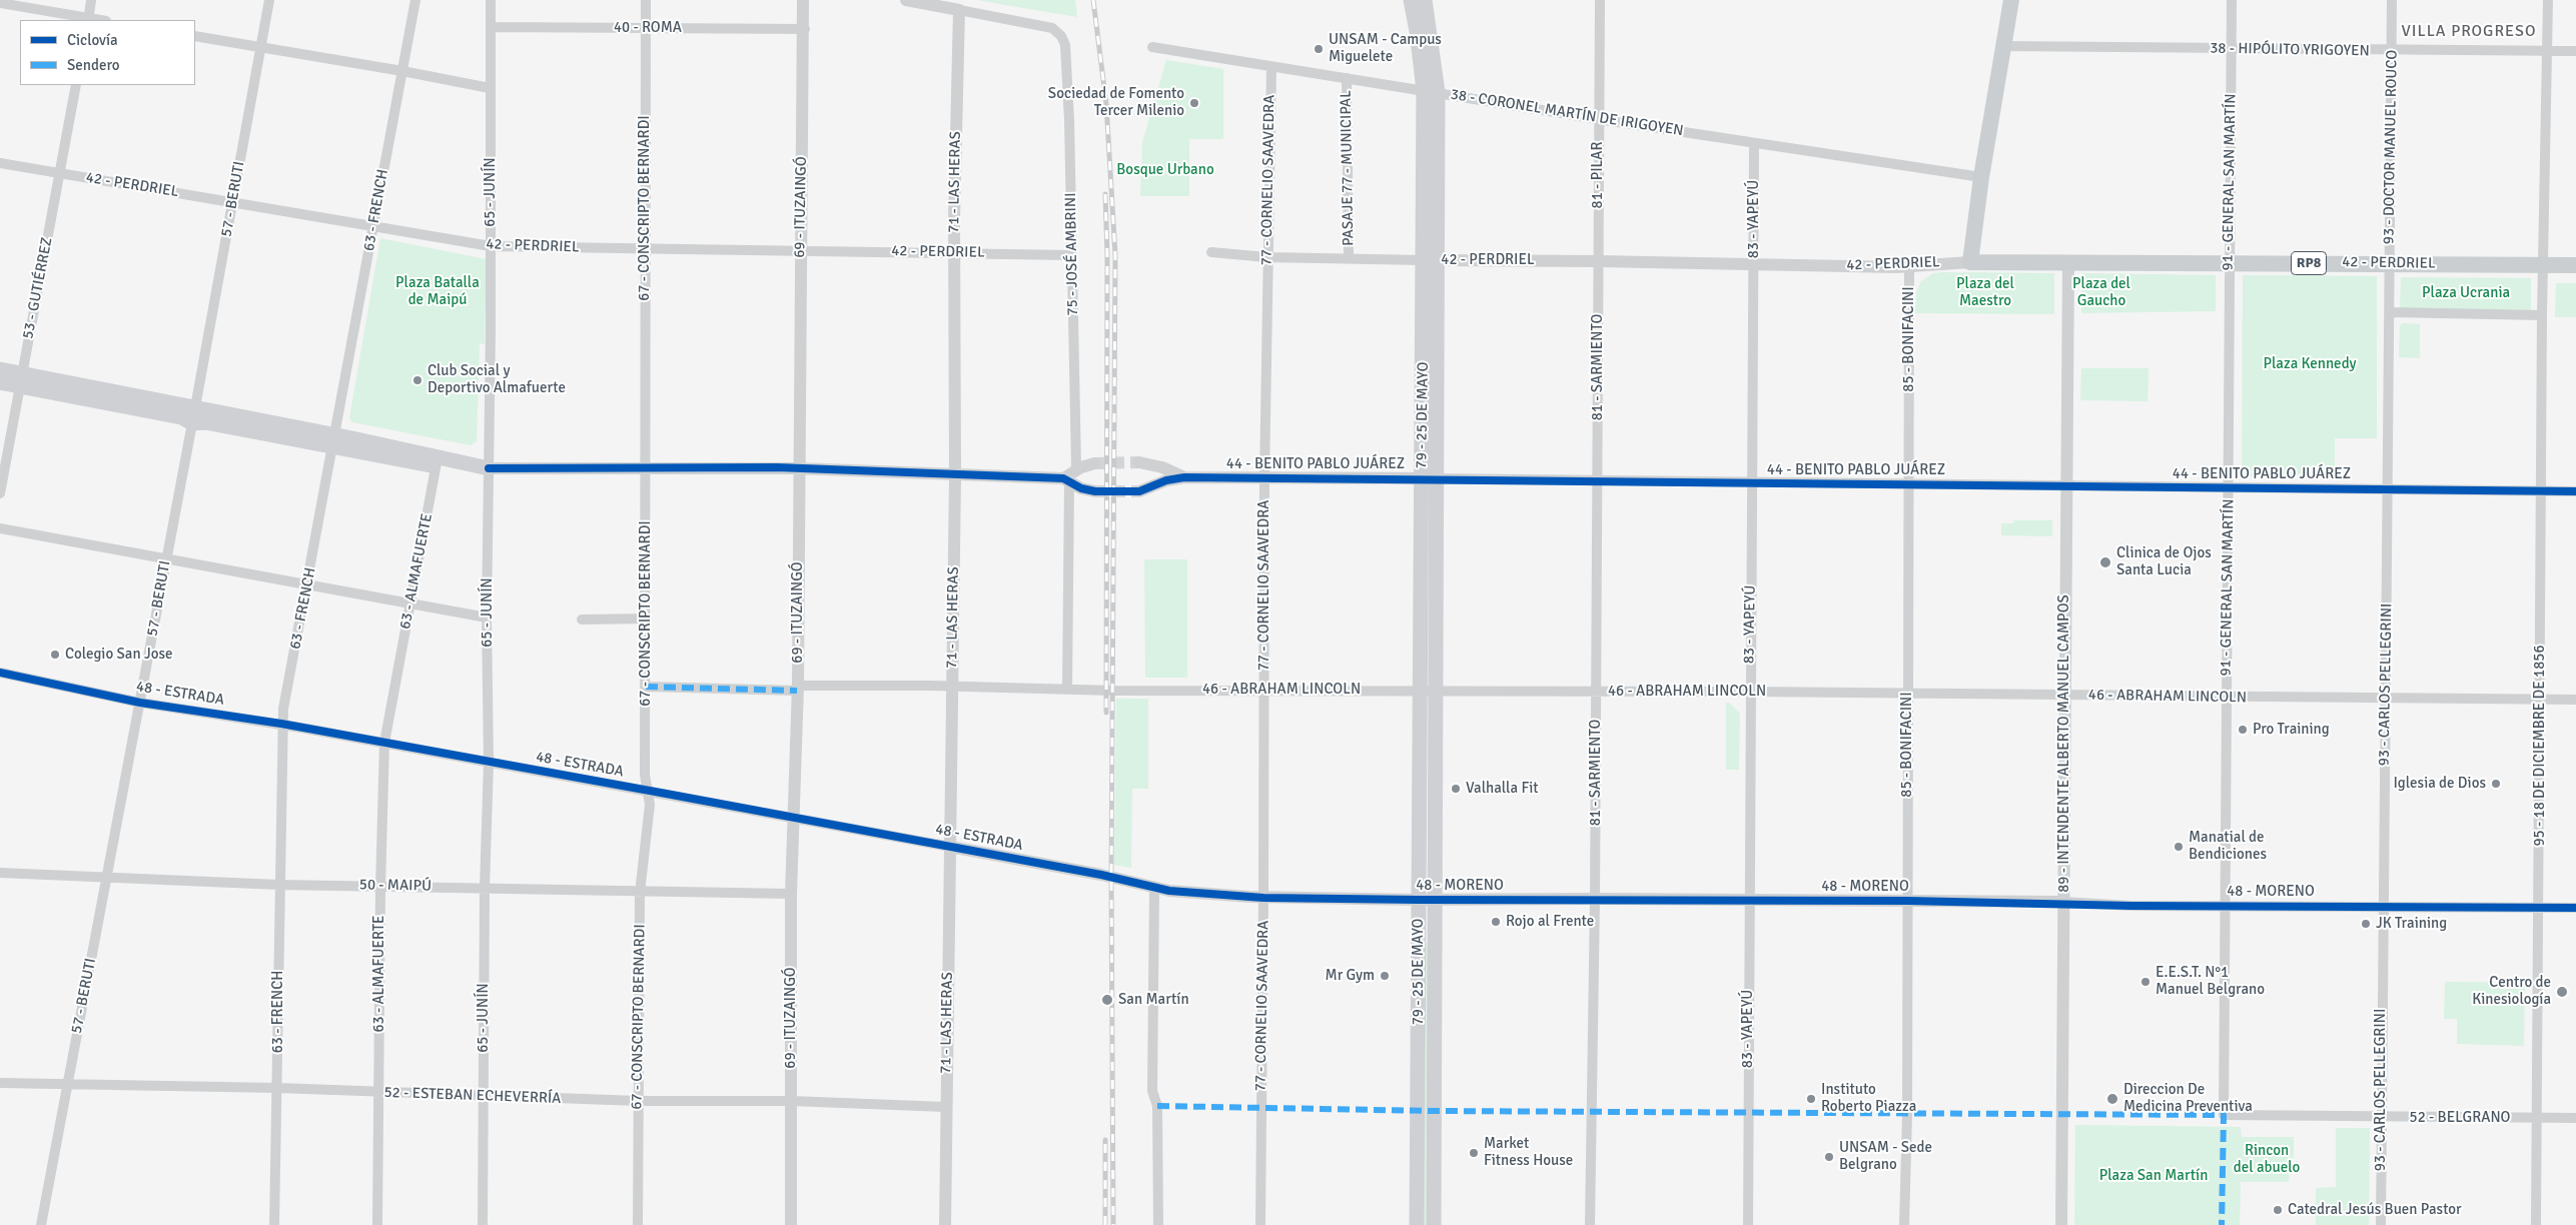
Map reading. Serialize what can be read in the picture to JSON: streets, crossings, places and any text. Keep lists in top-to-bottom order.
{
  "streets": {
    "main road": ["42 - PERDRIEL", "RP8", "79 - 25 DE MAYO"],
    "street": [
      "40 - ROMA",
      "38 - HIPÓLITO YRIGOYEN",
      "38 - CORONEL MARTÍN DE IRIGOYEN",
      "93 - DOCTOR MANUEL ROUCO",
      "PASAJE 77 - MUNICIPAL",
      "81 - PILAR",
      "77 - CORNELIO SAAVEDRA",
      "71 - LAS HERAS",
      "91 - GENERAL SAN MARTÍN",
      "65 - JUNÍN",
      "57 - BERUTI",
      "69 - ITUZAINGÓ",
      "67 - CONSCRIPTO BERNARDI",
      "63 - FRENCH",
      "83 - YAPEYÚ",
      "75 - JOSÉ AMBRINI",
      "53 - GUTIÉRREZ",
      "85 - BONIFACINI",
      "81 - SARMIENTO",
      "44 - BENITO PABLO JUÁREZ",
      "63 - ALMAFUERTE",
      "93 - CARLOS PELLEGRINI",
      "46 - ABRAHAM LINCOLN",
      "48 - ESTRADA",
      "89 - INTENDENTE ALBERTO MANUEL CAMPOS",
      "95 - 18 DE DICIEMBRE DE 1856",
      "50 - MAIPÚ",
      "48 - MORENO",
      "52 - ESTEBAN ECHEVERRÍA",
      "52 - BELGRANO"
    ]
  },
  "crossings": [
    ["40 - ROMA", "65 - JUNÍN"],
    ["40 - ROMA", "69 - ITUZAINGÓ"],
    ["40 - ROMA", "67 - CONSCRIPTO BERNARDI"],
    ["38 - HIPÓLITO YRIGOYEN", "93 - DOCTOR MANUEL ROUCO"],
    ["38 - HIPÓLITO YRIGOYEN", "91 - GENERAL SAN MARTÍN"],
    ["38 - HIPÓLITO YRIGOYEN", "95 - 18 DE DICIEMBRE DE 1856"],
    ["38 - CORONEL MARTÍN DE IRIGOYEN", "PASAJE 77 - MUNICIPAL"],
    ["38 - CORONEL MARTÍN DE IRIGOYEN", "81 - PILAR"],
    ["38 - CORONEL MARTÍN DE IRIGOYEN", "77 - CORNELIO SAAVEDRA"],
    ["38 - CORONEL MARTÍN DE IRIGOYEN", "83 - YAPEYÚ"],
    ["38 - CORONEL MARTÍN DE IRIGOYEN", "79 - 25 DE MAYO"],
    ["93 - DOCTOR MANUEL ROUCO", "42 - PERDRIEL"],
    ["93 - DOCTOR MANUEL ROUCO", "93 - CARLOS PELLEGRINI"],
    ["PASAJE 77 - MUNICIPAL", "42 - PERDRIEL"],
    ["81 - PILAR", "42 - PERDRIEL"],
    ["81 - PILAR", "81 - SARMIENTO"],
    ["77 - CORNELIO SAAVEDRA", "42 - PERDRIEL"],
    ["77 - CORNELIO SAAVEDRA", "44 - BENITO PABLO JUÁREZ"],
    ["77 - CORNELIO SAAVEDRA", "46 - ABRAHAM LINCOLN"],
    ["77 - CORNELIO SAAVEDRA", "48 - MORENO"],
    ["71 - LAS HERAS", "42 - PERDRIEL"],
    ["71 - LAS HERAS", "75 - JOSÉ AMBRINI"],
    ["71 - LAS HERAS", "46 - ABRAHAM LINCOLN"],
    ["71 - LAS HERAS", "48 - ESTRADA"],
    ["71 - LAS HERAS", "52 - ESTEBAN ECHEVERRÍA"],
    ["91 - GENERAL SAN MARTÍN", "42 - PERDRIEL"],
    ["91 - GENERAL SAN MARTÍN", "44 - BENITO PABLO JUÁREZ"],
    ["91 - GENERAL SAN MARTÍN", "46 - ABRAHAM LINCOLN"],
    ["91 - GENERAL SAN MARTÍN", "48 - MORENO"],
    ["91 - GENERAL SAN MARTÍN", "52 - BELGRANO"],
    ["42 - PERDRIEL", "65 - JUNÍN"],
    ["42 - PERDRIEL", "57 - BERUTI"],
    ["42 - PERDRIEL", "69 - ITUZAINGÓ"],
    ["42 - PERDRIEL", "67 - CONSCRIPTO BERNARDI"],
    ["42 - PERDRIEL", "63 - FRENCH"],
    ["42 - PERDRIEL", "83 - YAPEYÚ"],
    ["42 - PERDRIEL", "75 - JOSÉ AMBRINI"],
    ["42 - PERDRIEL", "53 - GUTIÉRREZ"],
    ["42 - PERDRIEL", "85 - BONIFACINI"],
    ["42 - PERDRIEL", "81 - SARMIENTO"],
    ["42 - PERDRIEL", "79 - 25 DE MAYO"],
    ["42 - PERDRIEL", "93 - CARLOS PELLEGRINI"],
    ["42 - PERDRIEL", "89 - INTENDENTE ALBERTO MANUEL CAMPOS"],
    ["42 - PERDRIEL", "95 - 18 DE DICIEMBRE DE 1856"],
    ["65 - JUNÍN", "48 - ESTRADA"],
    ["65 - JUNÍN", "50 - MAIPÚ"],
    ["65 - JUNÍN", "52 - ESTEBAN ECHEVERRÍA"],
    ["57 - BERUTI", "48 - ESTRADA"],
    ["57 - BERUTI", "50 - MAIPÚ"],
    ["57 - BERUTI", "52 - ESTEBAN ECHEVERRÍA"],
    ["69 - ITUZAINGÓ", "46 - ABRAHAM LINCOLN"],
    ["69 - ITUZAINGÓ", "48 - ESTRADA"],
    ["69 - ITUZAINGÓ", "50 - MAIPÚ"],
    ["69 - ITUZAINGÓ", "52 - ESTEBAN ECHEVERRÍA"],
    ["67 - CONSCRIPTO BERNARDI", "46 - ABRAHAM LINCOLN"],
    ["67 - CONSCRIPTO BERNARDI", "48 - ESTRADA"],
    ["67 - CONSCRIPTO BERNARDI", "50 - MAIPÚ"],
    ["67 - CONSCRIPTO BERNARDI", "52 - ESTEBAN ECHEVERRÍA"],
    ["63 - FRENCH", "48 - ESTRADA"],
    ["63 - FRENCH", "50 - MAIPÚ"],
    ["63 - FRENCH", "52 - ESTEBAN ECHEVERRÍA"],
    ["83 - YAPEYÚ", "44 - BENITO PABLO JUÁREZ"],
    ["83 - YAPEYÚ", "46 - ABRAHAM LINCOLN"],
    ["83 - YAPEYÚ", "48 - MORENO"],
    ["75 - JOSÉ AMBRINI", "46 - ABRAHAM LINCOLN"],
    ["85 - BONIFACINI", "44 - BENITO PABLO JUÁREZ"],
    ["85 - BONIFACINI", "46 - ABRAHAM LINCOLN"],
    ["85 - BONIFACINI", "48 - MORENO"],
    ["81 - SARMIENTO", "44 - BENITO PABLO JUÁREZ"],
    ["81 - SARMIENTO", "46 - ABRAHAM LINCOLN"],
    ["81 - SARMIENTO", "48 - MORENO"],
    ["79 - 25 DE MAYO", "44 - BENITO PABLO JUÁREZ"],
    ["79 - 25 DE MAYO", "46 - ABRAHAM LINCOLN"],
    ["79 - 25 DE MAYO", "48 - MORENO"],
    ["44 - BENITO PABLO JUÁREZ", "93 - CARLOS PELLEGRINI"],
    ["44 - BENITO PABLO JUÁREZ", "89 - INTENDENTE ALBERTO MANUEL CAMPOS"],
    ["44 - BENITO PABLO JUÁREZ", "95 - 18 DE DICIEMBRE DE 1856"],
    ["63 - ALMAFUERTE", "48 - ESTRADA"],
    ["63 - ALMAFUERTE", "50 - MAIPÚ"],
    ["63 - ALMAFUERTE", "52 - ESTEBAN ECHEVERRÍA"],
    ["93 - CARLOS PELLEGRINI", "46 - ABRAHAM LINCOLN"],
    ["93 - CARLOS PELLEGRINI", "48 - MORENO"],
    ["93 - CARLOS PELLEGRINI", "52 - BELGRANO"],
    ["46 - ABRAHAM LINCOLN", "89 - INTENDENTE ALBERTO MANUEL CAMPOS"],
    ["46 - ABRAHAM LINCOLN", "95 - 18 DE DICIEMBRE DE 1856"],
    ["48 - ESTRADA", "48 - MORENO"],
    ["89 - INTENDENTE ALBERTO MANUEL CAMPOS", "48 - MORENO"],
    ["95 - 18 DE DICIEMBRE DE 1856", "48 - MORENO"],
    ["95 - 18 DE DICIEMBRE DE 1856", "52 - BELGRANO"]
  ],
  "districts": ["VILLA PROGRESO"],
  "parks": [
    "Bosque Urbano",
    "Plaza Batalla de Maipú",
    "Plaza del Maestro",
    "Plaza del Gaucho",
    "Plaza Ucrania",
    "Plaza Kennedy",
    "Rincon del abuelo",
    "Plaza San Martín"
  ],
  "places": [
    "UNSAM - Campus Miguelete",
    "Sociedad de Fomento Tercer Milenio",
    "Club Social y Deportivo Almafuerte",
    "Clinica de Ojos Santa Lucia",
    "Colegio San Jose",
    "Pro Training",
    "Iglesia de Dios",
    "Valhalla Fit",
    "Manatial de Bendiciones",
    "Rojo al Frente",
    "JK Training",
    "Mr Gym",
    "E.E.S.T. N°1 Manuel Belgrano",
    "Centro de Kinesiología",
    "San Martín",
    "Instituto Roberto Piazza",
    "Direccion De Medicina Preventiva",
    "Market Fitness House",
    "UNSAM - Sede Belgrano",
    "Catedral Jesús Buen Pastor"
  ],
  "legend": ["Ciclovía", "Sendero"]
}
